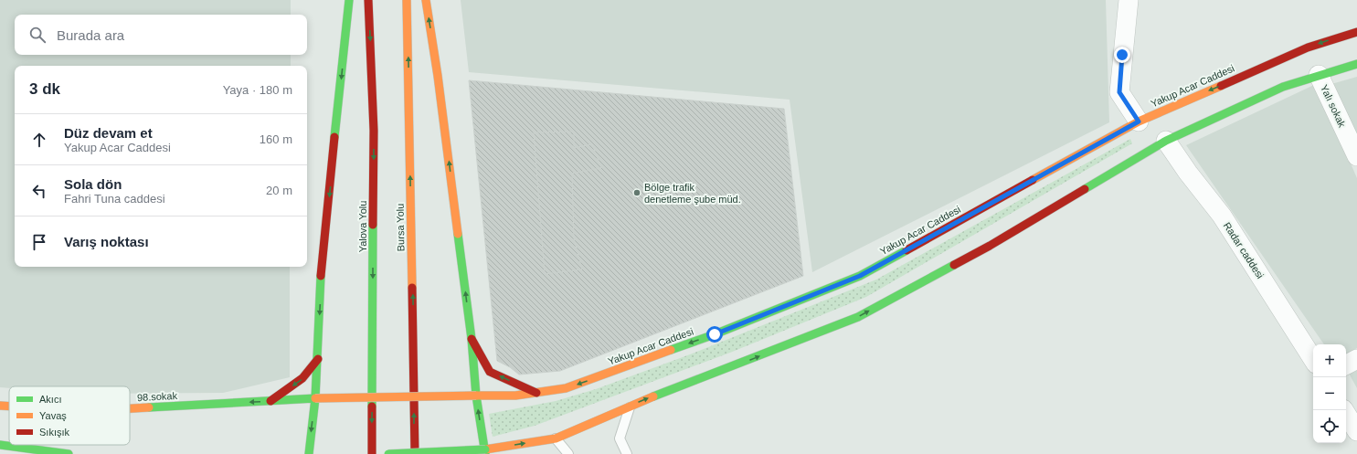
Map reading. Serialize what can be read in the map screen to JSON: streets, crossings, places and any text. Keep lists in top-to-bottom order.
{
  "streets": {
    "main road": [
      "Yakup Acar Caddesi",
      "Yalova Yolu",
      "Bursa Yolu",
      "98.sokak"
    ],
    "street": ["Yalı sokak", "Radar caddesi"]
  },
  "crossings": [
    ["Yakup Acar Caddesi", "98.sokak"]
  ],
  "one_way": ["98.sokak"],
  "places": ["Bölge trafik denetleme şube müd."],
  "legend": ["Akıcı", "Yavaş", "Sıkışık"],
  "page": {
    "search": "Burada ara",
    "heading": ["3 dk", "Yaya · 180 m"],
    "list": [
      ["Düz devam et", "Yakup Acar Caddesi", "160 m"],
      ["Sola dön", "Fahri Tuna caddesi", "20 m"],
      "Varış noktası"
    ],
    "map_buttons": ["+", "−"]
  }
}
